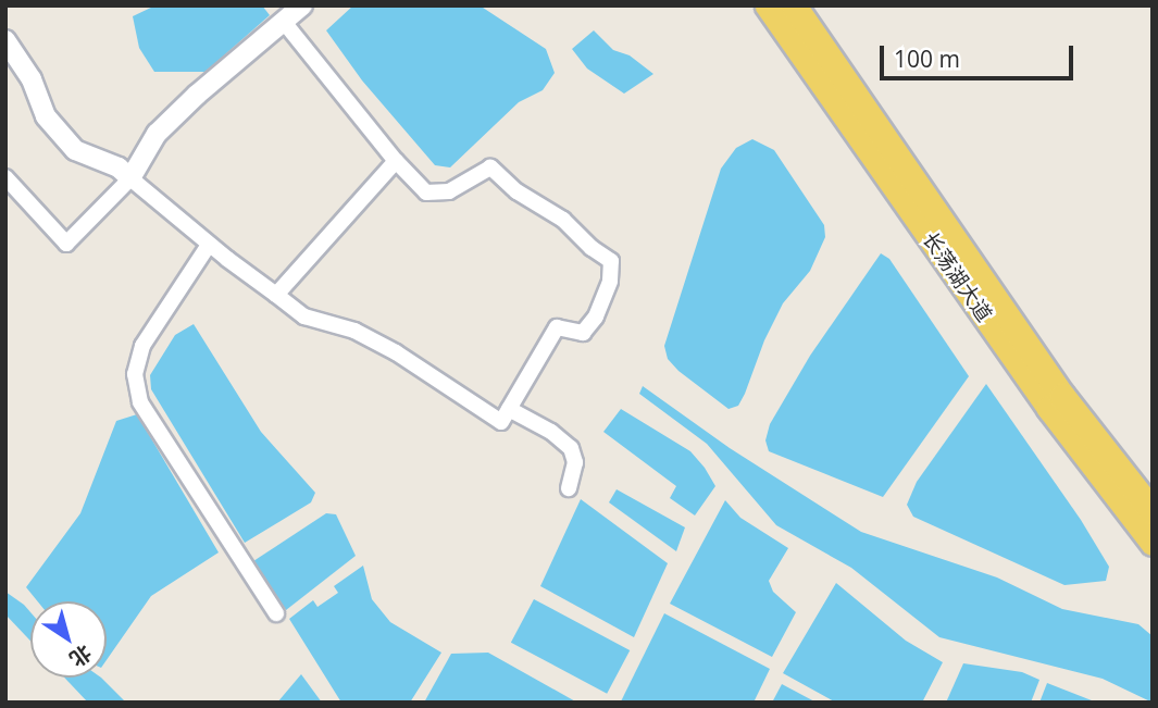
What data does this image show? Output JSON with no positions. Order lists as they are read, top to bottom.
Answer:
{
  "streets": {
    "main road": ["长荡湖大道"]
  },
  "scale_bar": "100 m",
  "north": "bottom right"
}
